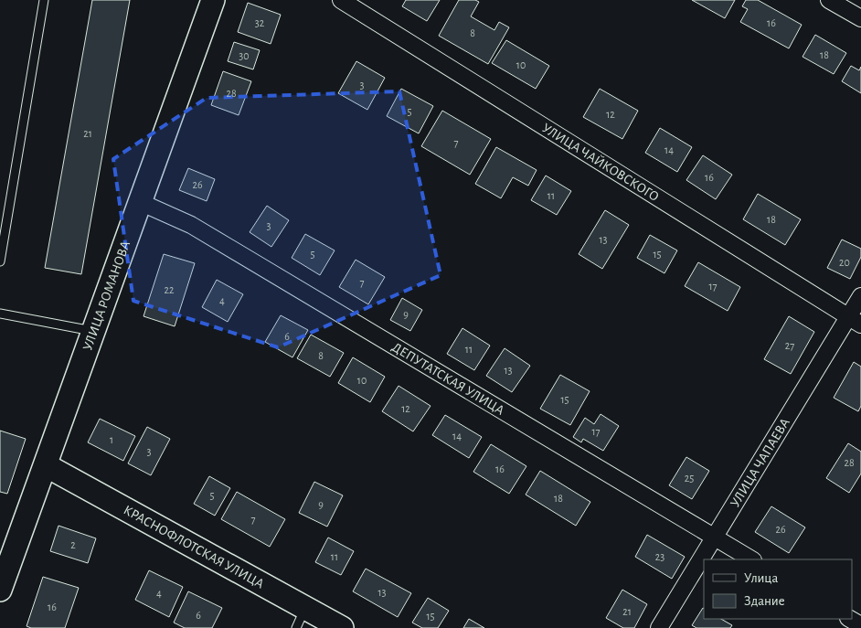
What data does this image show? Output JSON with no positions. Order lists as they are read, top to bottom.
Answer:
{
  "streets": {
    "street": [
      "УЛИЦА ЧАЙКОВСКОГО",
      "УЛИЦА РОМАНОВА",
      "ДЕПУТАТСКАЯ УЛИЦА",
      "УЛИЦА ЧАПАЕВА",
      "КРАСНОФЛОТСКАЯ УЛИЦА"
    ]
  },
  "crossings": [
    ["УЛИЦА ЧАЙКОВСКОГО", "УЛИЦА ЧАПАЕВА"],
    ["УЛИЦА РОМАНОВА", "ДЕПУТАТСКАЯ УЛИЦА"],
    ["УЛИЦА РОМАНОВА", "КРАСНОФЛОТСКАЯ УЛИЦА"],
    ["ДЕПУТАТСКАЯ УЛИЦА", "УЛИЦА ЧАПАЕВА"]
  ],
  "house_numbers": [
    "32",
    "16",
    "8",
    "18",
    "30",
    "10",
    "3",
    "28",
    "5",
    "12",
    "21",
    "7",
    "14",
    "16",
    "26",
    "11",
    "18",
    "3",
    "13",
    "5",
    "15",
    "20",
    "7",
    "17",
    "22",
    "4",
    "9",
    "6",
    "27",
    "11",
    "8",
    "13",
    "10",
    "15",
    "12",
    "17",
    "14",
    "1",
    "3",
    "28",
    "16",
    "25",
    "5",
    "18",
    "9",
    "7",
    "26",
    "2",
    "11",
    "23",
    "13",
    "4",
    "16",
    "21",
    "6",
    "15"
  ],
  "legend": ["Улица", "Здание"]
}
